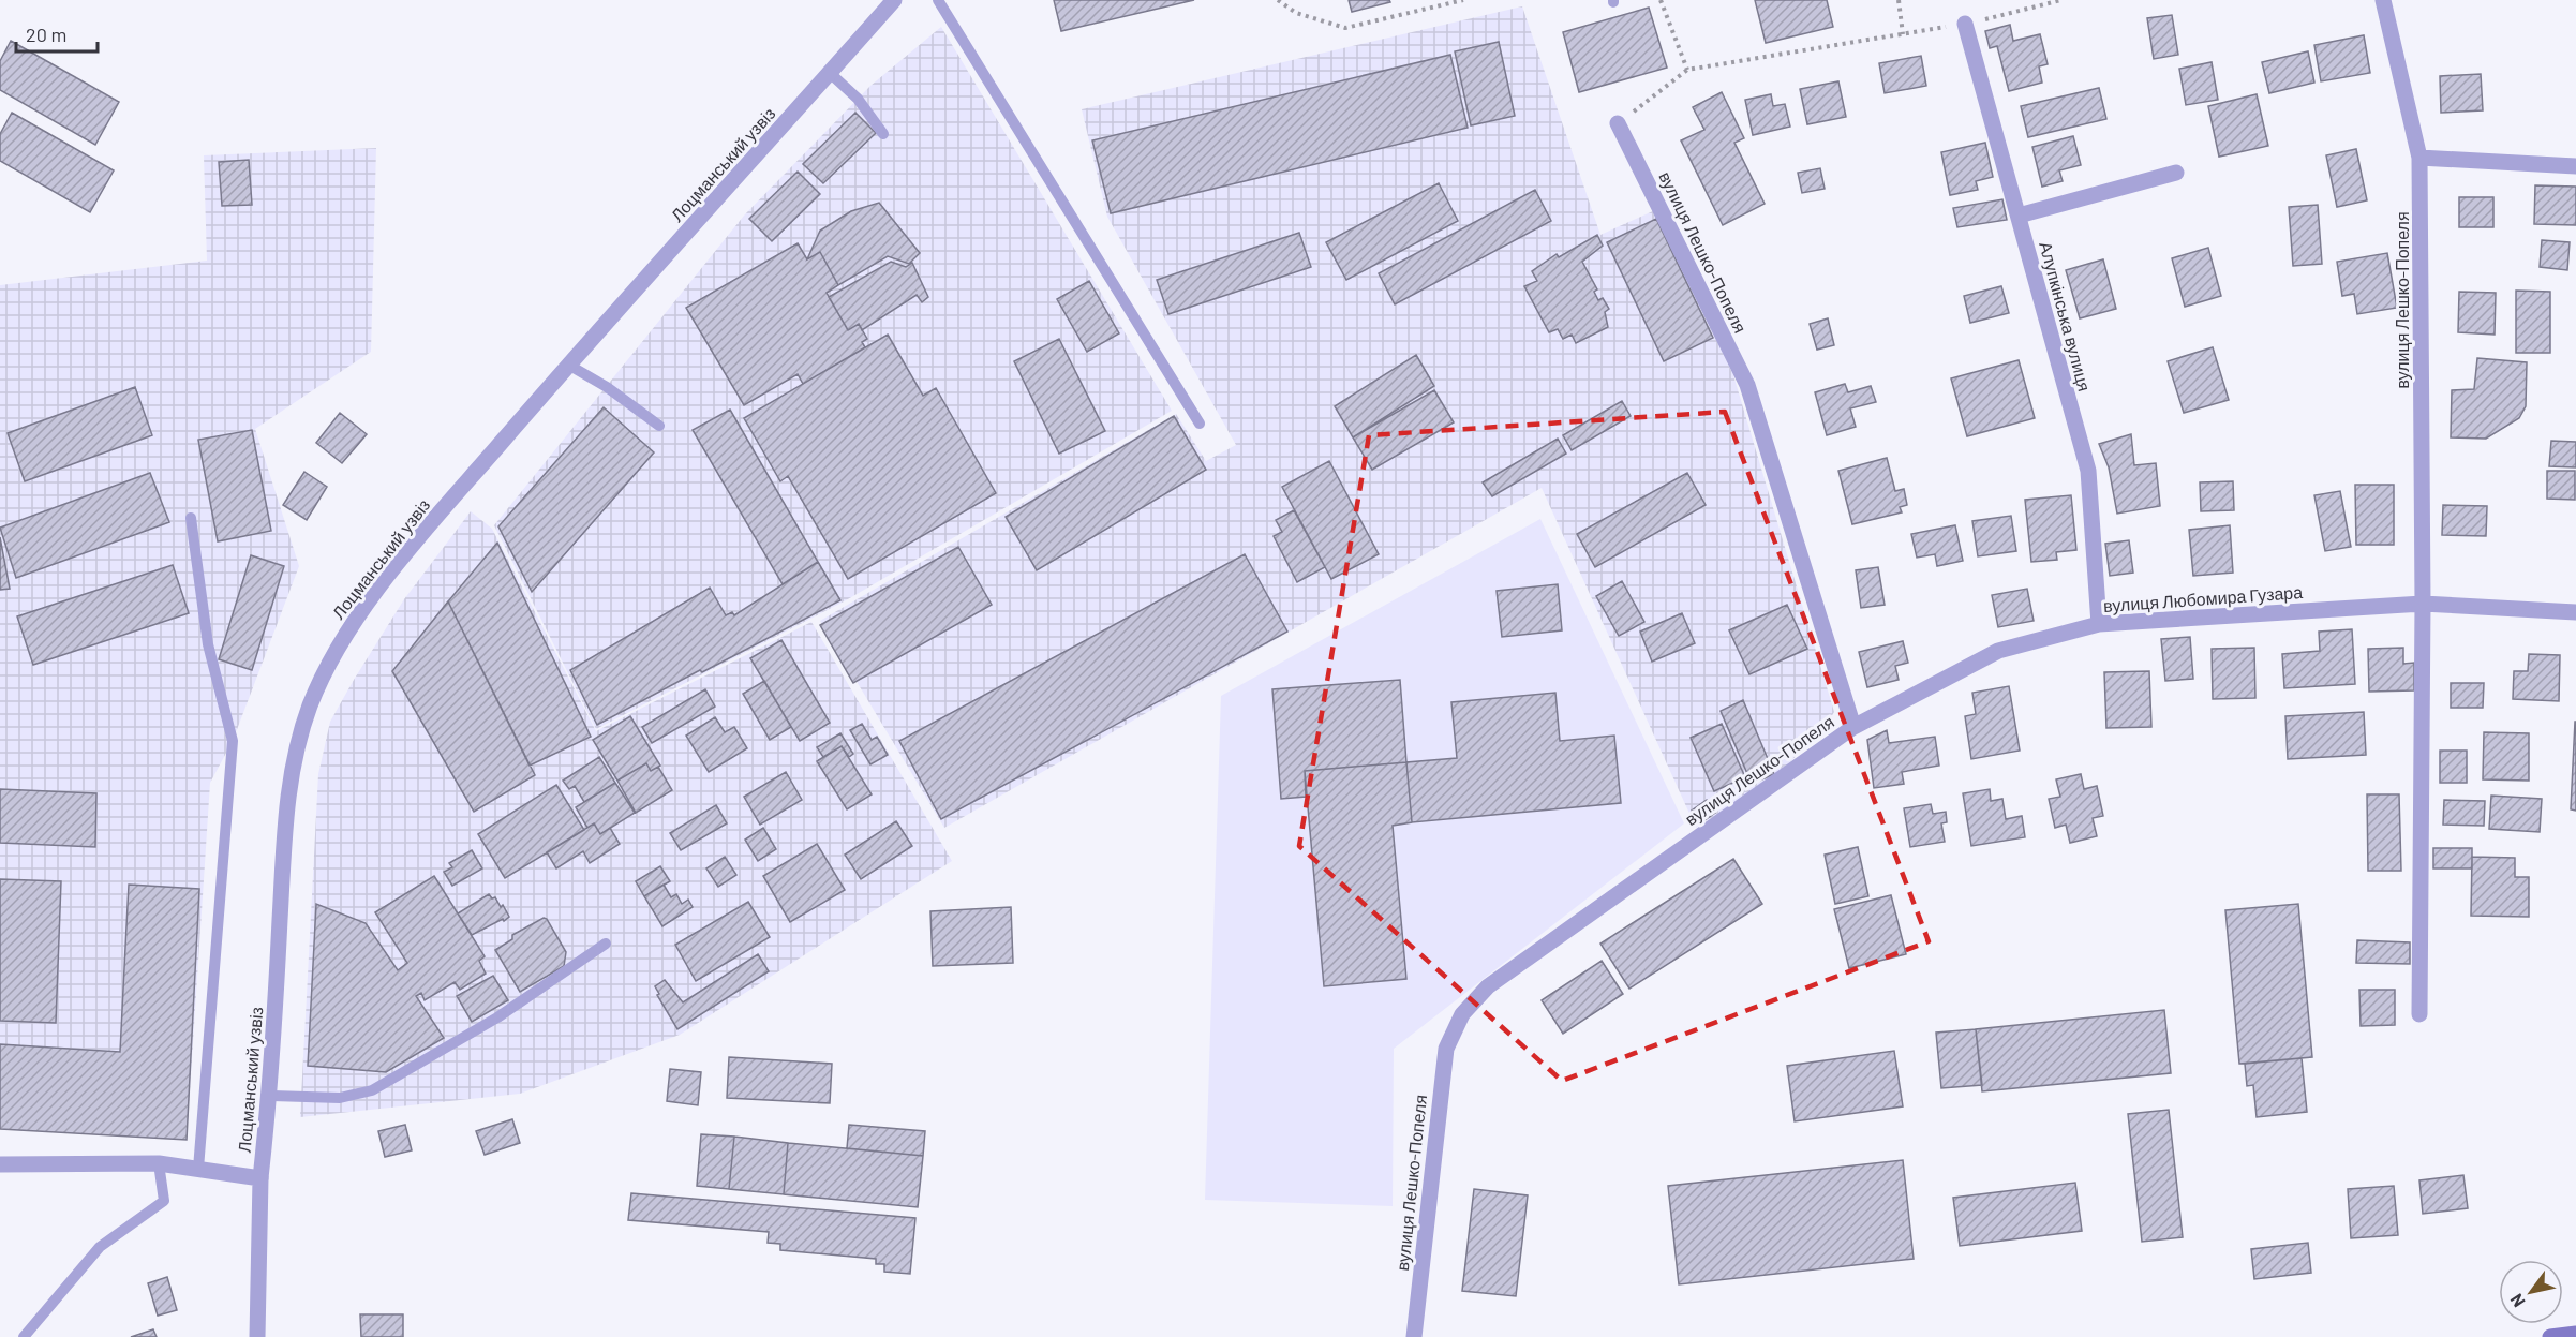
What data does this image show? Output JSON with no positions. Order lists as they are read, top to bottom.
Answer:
{
  "streets": {
    "street": [
      "Лоцманський узвіз",
      "вулиця Лешко-Попеля",
      "Алупкінська вулиця",
      "вулиця Любомира Гузара"
    ]
  },
  "crossings": [
    ["вулиця Лешко-Попеля", "вулиця Любомира Гузара"],
    ["Алупкінська вулиця", "вулиця Любомира Гузара"]
  ],
  "scale_bar": "20 m",
  "north": "bottom left"
}
